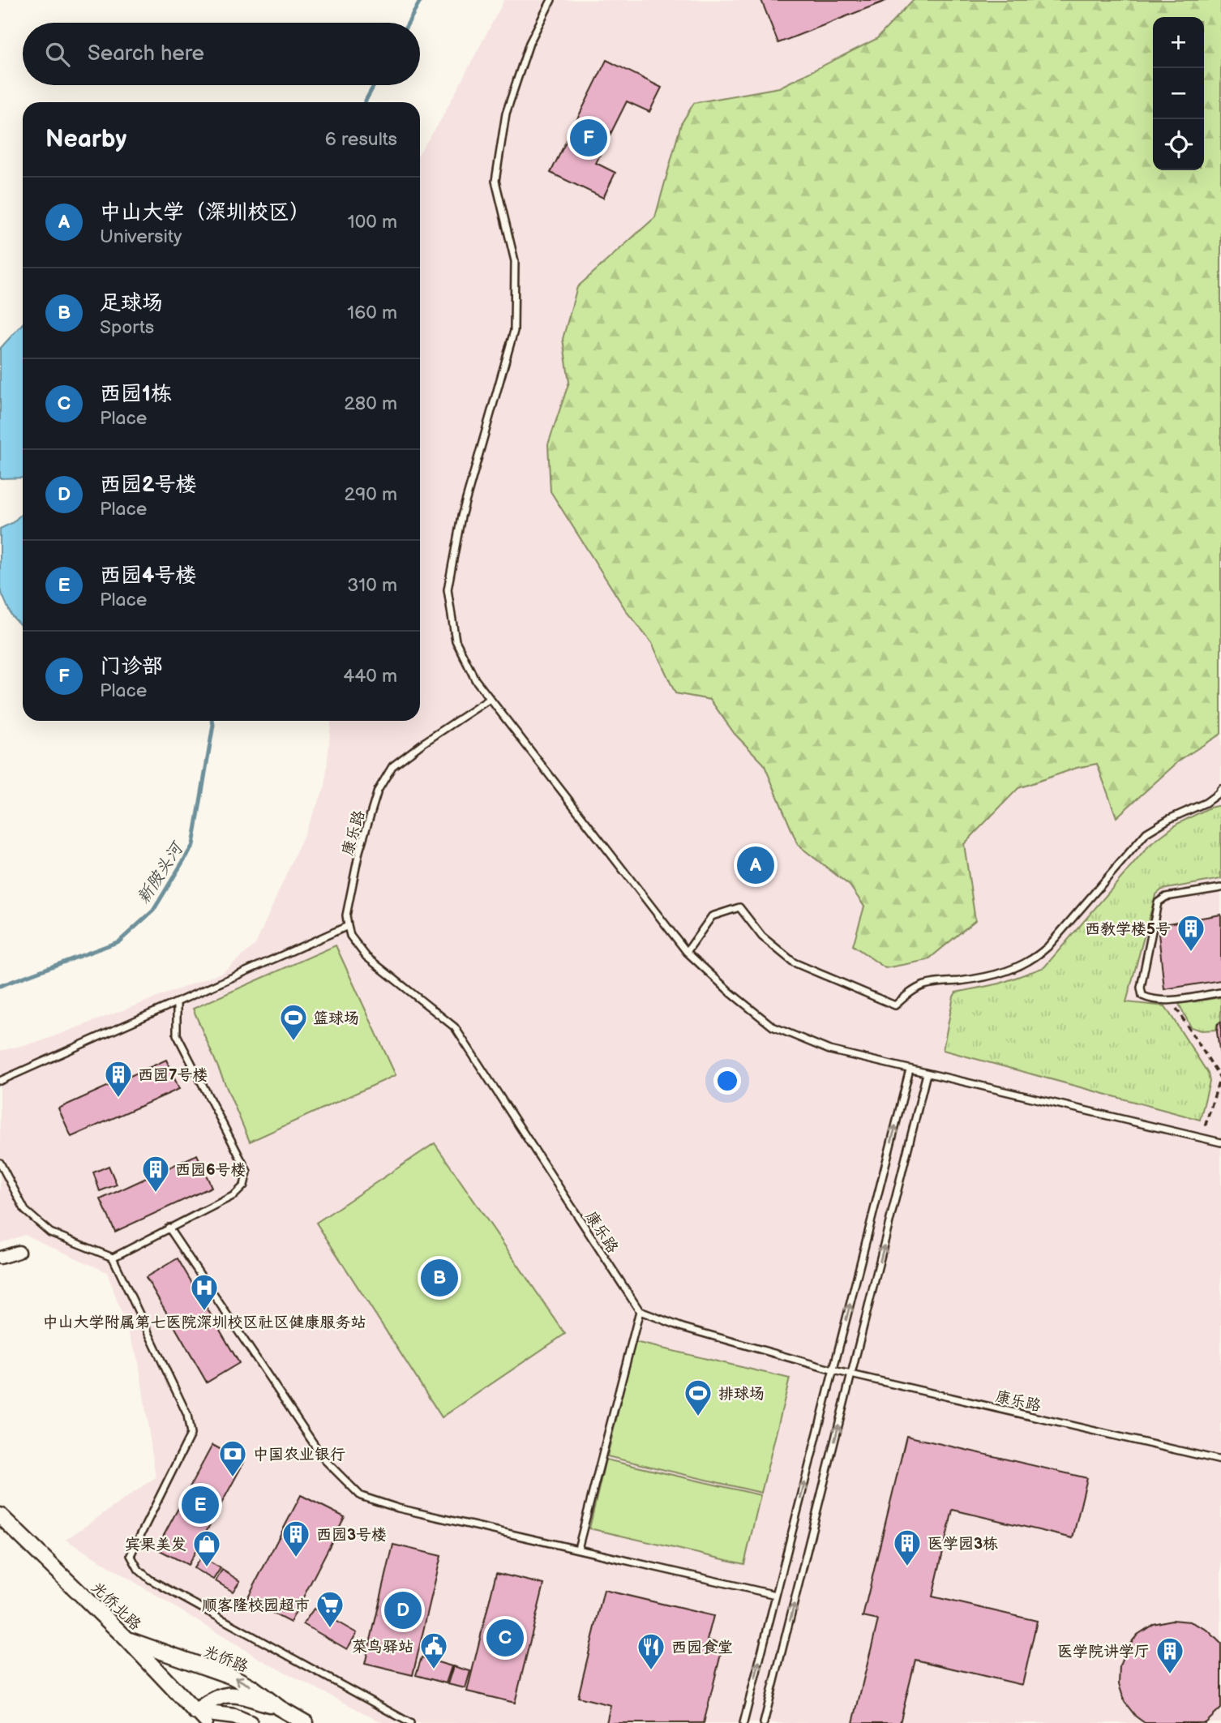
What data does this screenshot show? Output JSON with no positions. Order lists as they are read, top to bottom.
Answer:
{
  "streets": {
    "street": ["光侨北路", "光侨路"],
    "lane": ["康乐路"]
  },
  "crossings": [
    ["光侨北路", "光侨路"]
  ],
  "water": ["新陂头河"],
  "places": {
    "building": [
      "西教学楼5号",
      "西园7号楼",
      "西园6号楼",
      "西园3号楼",
      "医学园3栋",
      "医学院讲学厅"
    ],
    "sports": ["篮球场", "排球场"],
    "hospital": ["中山大学附属第七医院深圳校区社区健康服务站"],
    "bank": ["中国农业银行"],
    "shop": ["宾果美发"],
    "supermarket": ["顺客隆校园超市"],
    "public building": ["菜鸟驿站"],
    "restaurant": ["西园食堂"]
  },
  "page": {
    "map_buttons": ["+", "−"],
    "search": "Search here",
    "heading": ["Nearby", "6 results"],
    "pins": [
      "F",
      "A",
      "B",
      "E",
      "D",
      "C"
    ],
    "list": [
      {
        "mark": "A",
        "name": "中山大学（深圳校区）",
        "note": "University",
        "value": "100 m"
      },
      {
        "mark": "B",
        "name": "足球场",
        "note": "Sports",
        "value": "160 m"
      },
      {
        "mark": "C",
        "name": "西园1栋",
        "note": "Place",
        "value": "280 m"
      },
      {
        "mark": "D",
        "name": "西园2号楼",
        "note": "Place",
        "value": "290 m"
      },
      {
        "mark": "E",
        "name": "西园4号楼",
        "note": "Place",
        "value": "310 m"
      },
      {
        "mark": "F",
        "name": "门诊部",
        "note": "Place",
        "value": "440 m"
      }
    ]
  }
}
